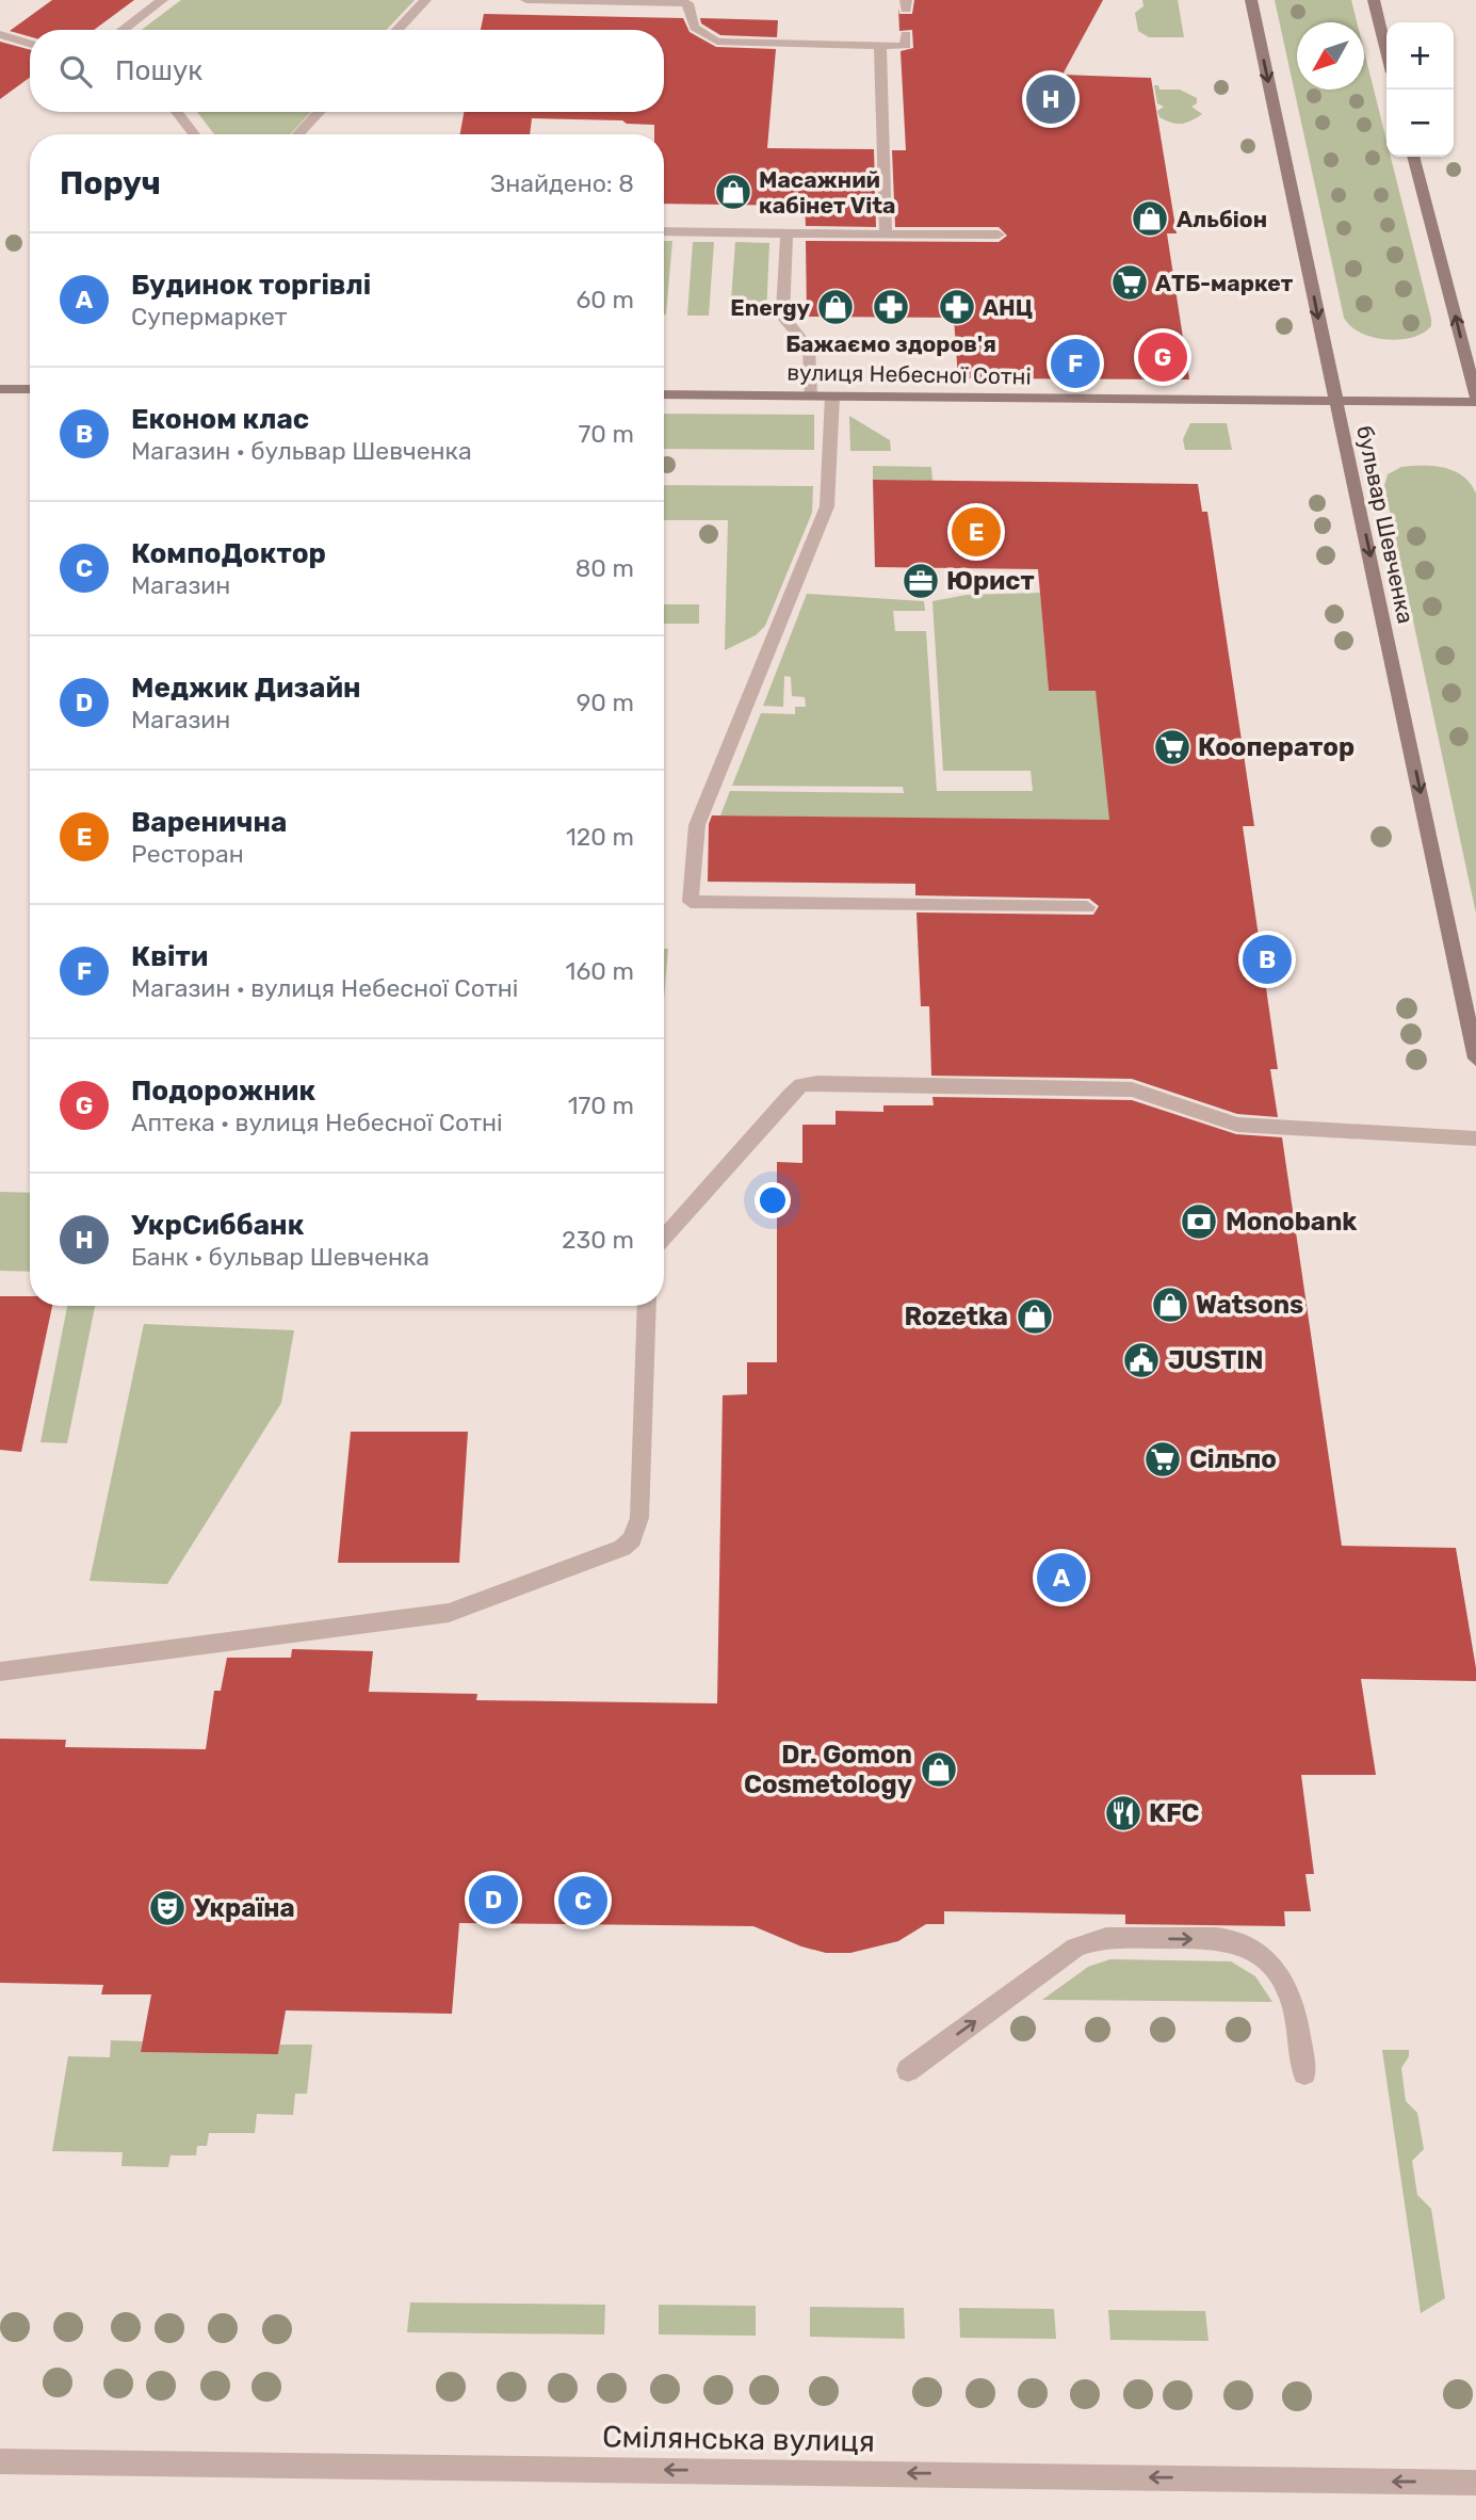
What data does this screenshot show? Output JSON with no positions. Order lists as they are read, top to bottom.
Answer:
{
  "streets": {
    "main road": ["вулиця Небесної Сотні", "бульвар Шевченка"],
    "street": ["Смілянська вулиця"]
  },
  "crossings": [
    ["вулиця Небесної Сотні", "бульвар Шевченка"]
  ],
  "one_way": ["бульвар Шевченка", "Смілянська вулиця"],
  "places": {
    "shop": [
      "Масажний кабінет Vita",
      "Альбіон",
      "Energy",
      "Watsons",
      "Rozetka",
      "Dr. Gomon Cosmetology"
    ],
    "supermarket": ["АТБ-маркет", "Кооператор", "Сільпо"],
    "pharmacy": ["Бажаємо здоров'я", "АНЦ"],
    "office": ["Юрист"],
    "bank": ["Monobank"],
    "public building": ["JUSTIN"],
    "restaurant": ["KFC"],
    "theatre": ["Україна"]
  },
  "north": "bottom left",
  "page": {
    "map_buttons": ["+", "−"],
    "search": "Пошук",
    "pins": [
      "H",
      "G",
      "F",
      "E",
      "B",
      "A",
      "D",
      "C"
    ],
    "heading": ["Поруч", "Знайдено: 8"],
    "list": [
      {
        "mark": "A",
        "name": "Будинок торгівлі",
        "note": "Супермаркет",
        "value": "60 m"
      },
      {
        "mark": "B",
        "name": "Економ клас",
        "note": "Магазин · бульвар Шевченка",
        "value": "70 m"
      },
      {
        "mark": "C",
        "name": "КомпоДоктор",
        "note": "Магазин",
        "value": "80 m"
      },
      {
        "mark": "D",
        "name": "Меджик Дизайн",
        "note": "Магазин",
        "value": "90 m"
      },
      {
        "mark": "E",
        "name": "Варенична",
        "note": "Ресторан",
        "value": "120 m"
      },
      {
        "mark": "F",
        "name": "Квіти",
        "note": "Магазин · вулиця Небесної Сотні",
        "value": "160 m"
      },
      {
        "mark": "G",
        "name": "Подорожник",
        "note": "Аптека · вулиця Небесної Сотні",
        "value": "170 m"
      },
      {
        "mark": "H",
        "name": "УкрСиббанк",
        "note": "Банк · бульвар Шевченка",
        "value": "230 m"
      }
    ]
  }
}
